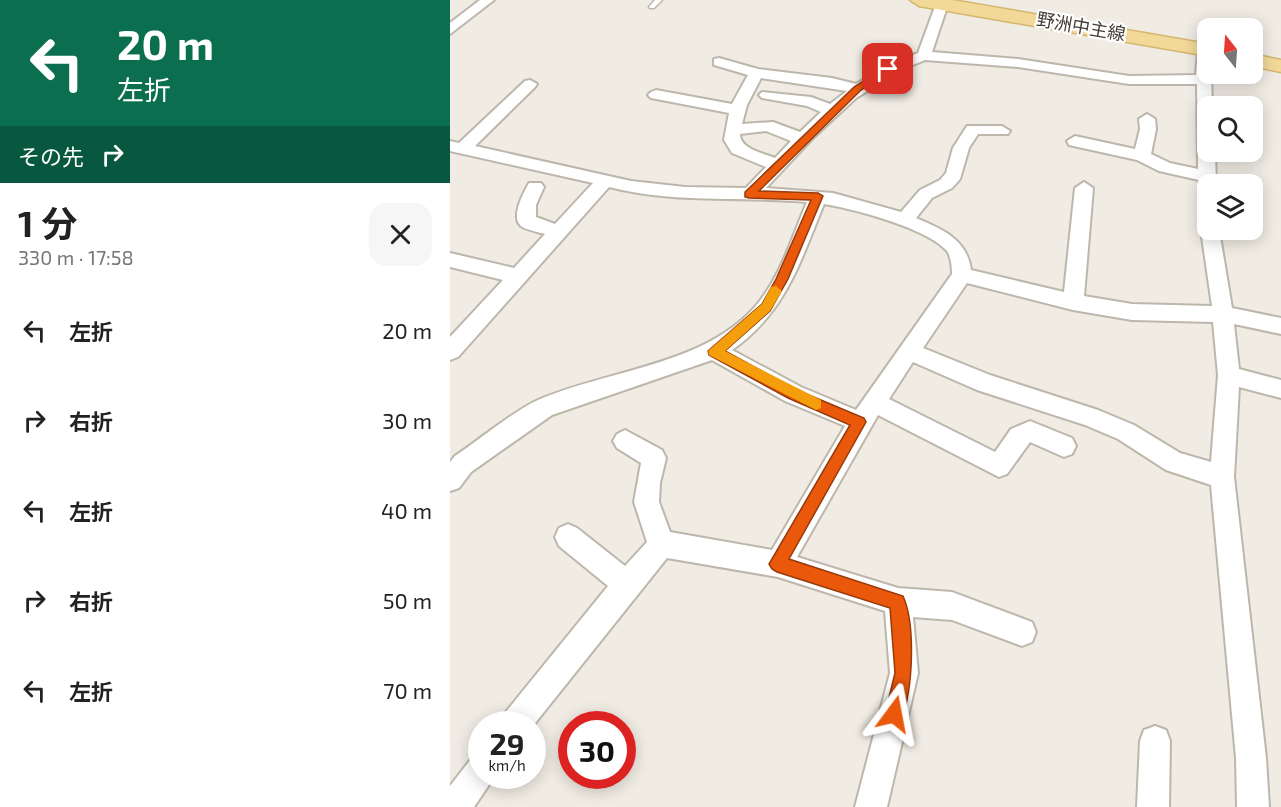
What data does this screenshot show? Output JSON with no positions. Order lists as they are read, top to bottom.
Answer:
{
  "streets": {
    "main road": ["野洲中主線"]
  },
  "north": "top",
  "page": {
    "turn": ["20 m", "左折"],
    "then": "その先",
    "heading": ["1 分", "330 m · 17:58"],
    "list": [
      {
        "name": "左折",
        "value": "20 m"
      },
      {
        "name": "右折",
        "value": "30 m"
      },
      {
        "name": "左折",
        "value": "40 m"
      },
      {
        "name": "右折",
        "value": "50 m"
      },
      {
        "name": "左折",
        "value": "70 m"
      }
    ],
    "speed": "29 km/h",
    "limit": "30"
  }
}
